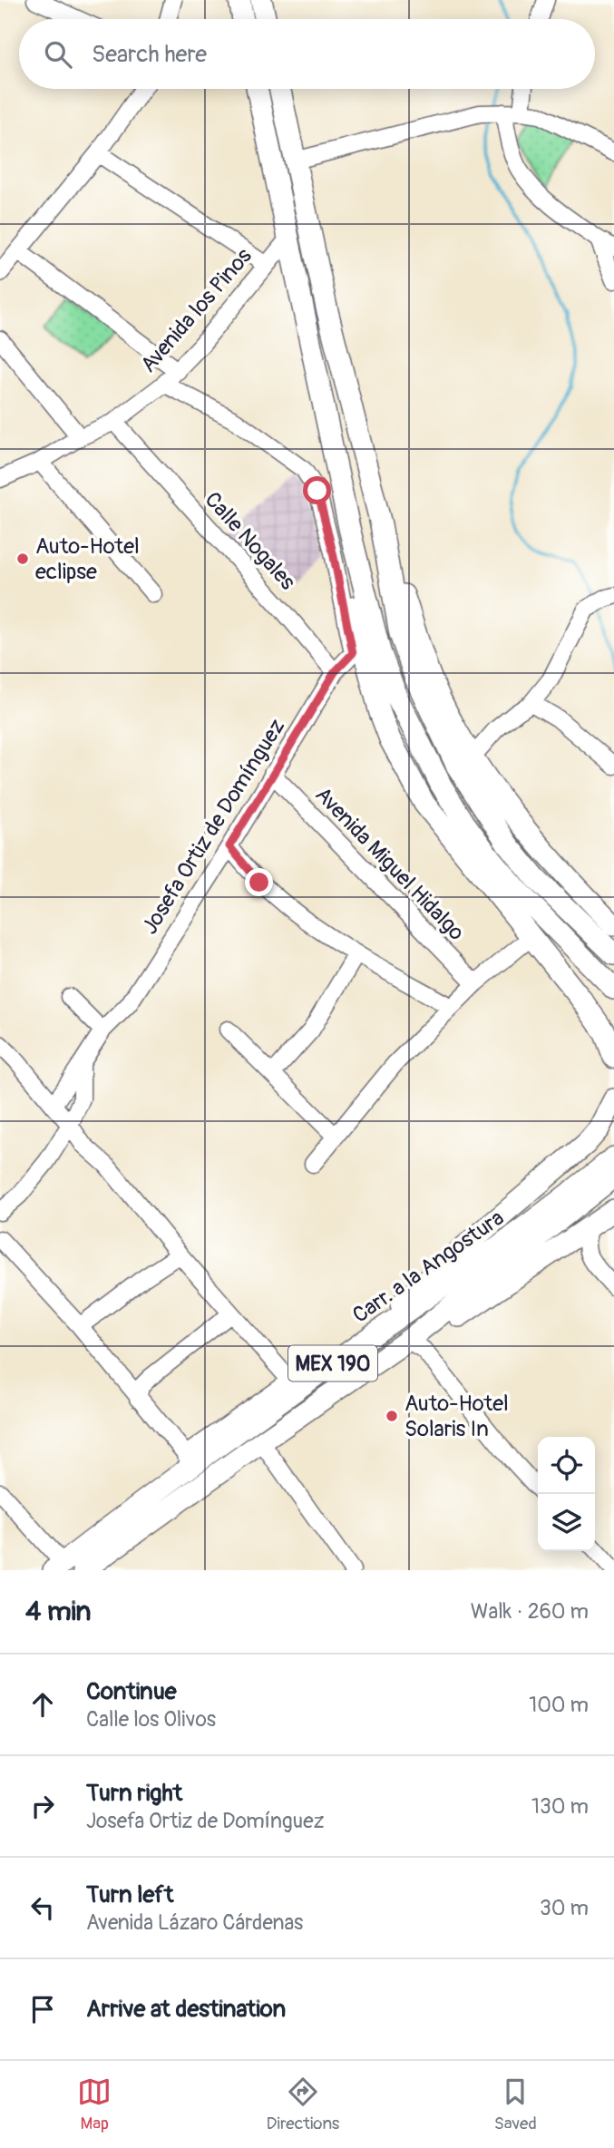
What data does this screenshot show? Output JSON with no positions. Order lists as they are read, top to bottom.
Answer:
{
  "streets": {
    "main road": ["Carr. a la Angostura", "MEX 190"],
    "street": [
      "Avenida los Pinos",
      "Calle Nogales",
      "Josefa Ortiz de Domínguez",
      "Avenida Miguel Hidalgo"
    ]
  },
  "crossings": [
    ["Avenida los Pinos", "Calle Nogales"],
    ["Calle Nogales", "Josefa Ortiz de Domínguez"],
    ["Josefa Ortiz de Domínguez", "Avenida Miguel Hidalgo"]
  ],
  "places": ["Auto-Hotel eclipse", "Auto-Hotel Solaris In"],
  "page": {
    "search": "Search here",
    "heading": ["4 min", "Walk · 260 m"],
    "list": [
      ["Continue", "Calle los Olivos", "100 m"],
      ["Turn right", "Josefa Ortiz de Domínguez", "130 m"],
      ["Turn left", "Avenida Lázaro Cárdenas", "30 m"],
      "Arrive at destination"
    ],
    "nav": ["Map", "Directions", "Saved"]
  }
}
